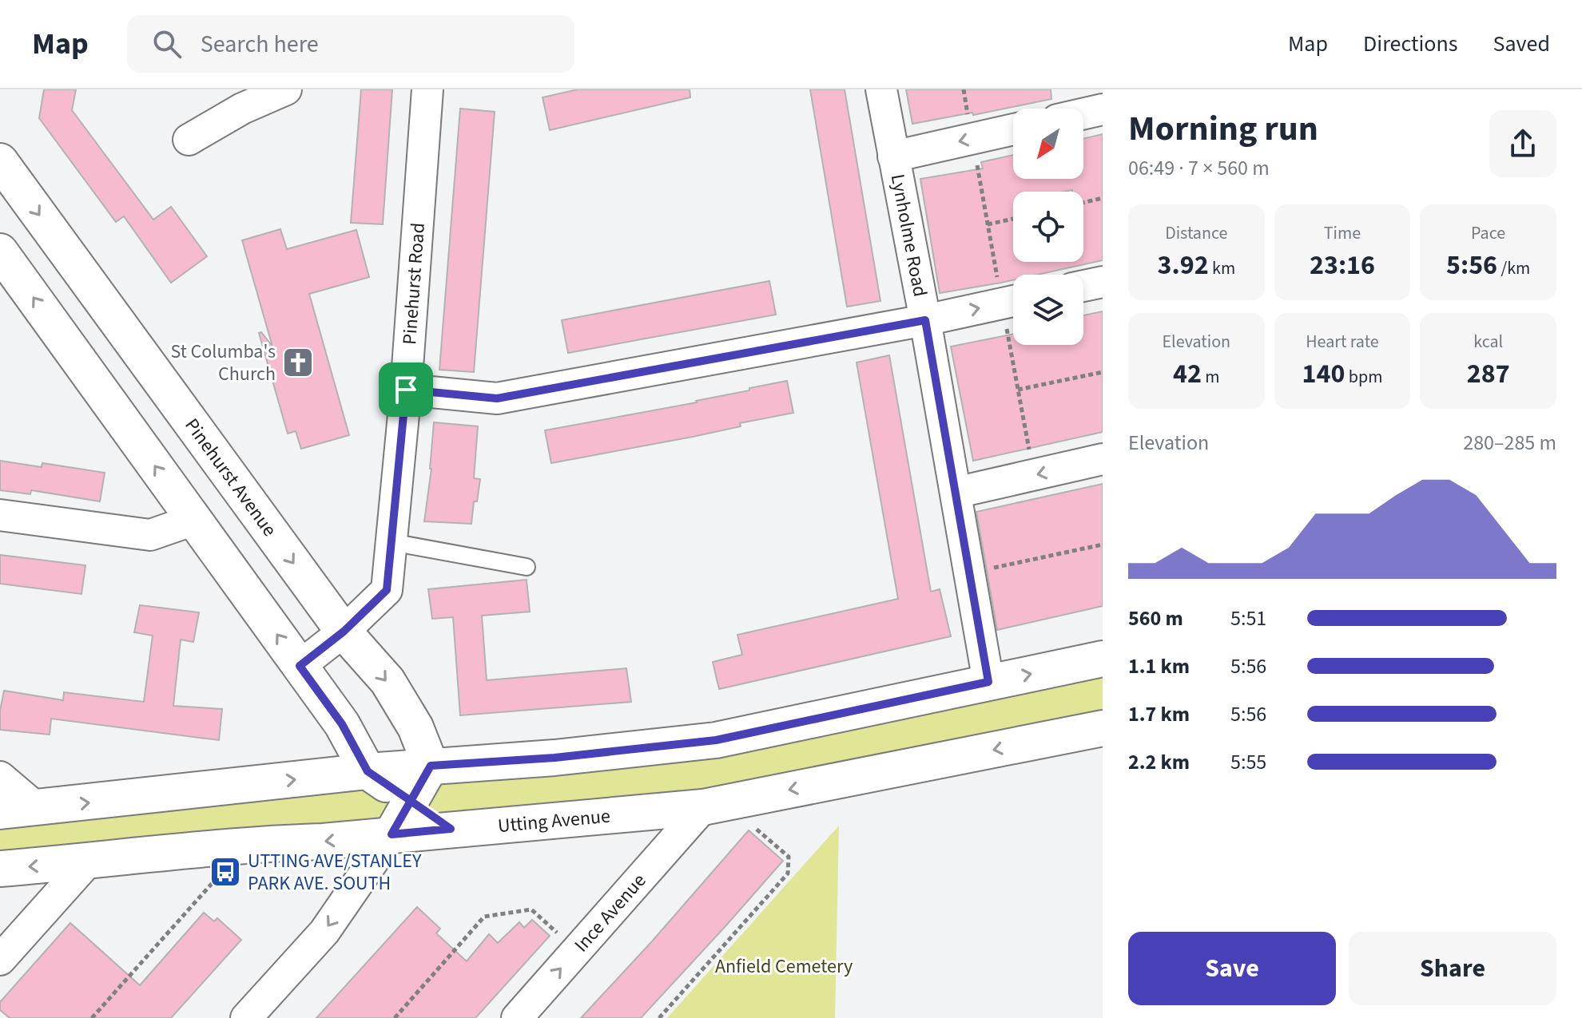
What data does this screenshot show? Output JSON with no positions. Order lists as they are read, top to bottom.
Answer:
{
  "streets": {
    "street": [
      "Lynholme Road",
      "Pinehurst Road",
      "Pinehurst Avenue",
      "Utting Avenue",
      "Ince Avenue"
    ]
  },
  "crossings": [
    ["Pinehurst Road", "Pinehurst Avenue"],
    ["Utting Avenue", "Ince Avenue"]
  ],
  "parks": ["Anfield Cemetery"],
  "places": {
    "church": ["St Columba's Church"],
    "bus stop": ["UTTING AVE/STANLEY PARK AVE. SOUTH"]
  },
  "north": "bottom left",
  "page": {
    "header": "Map",
    "search": "Search here",
    "nav": ["Map", "Directions", "Saved"],
    "heading": ["Morning run", "06:49 · 7 × 560 m"],
    "stats": [
      ["Distance", "3.92 km"],
      ["Time", "23:16"],
      ["Pace", "5:56 /km"],
      ["Elevation", "42 m"],
      ["Heart rate", "140 bpm"],
      ["kcal", "287"]
    ],
    "chart": ["Elevation", "280–285 m"],
    "list": [
      {
        "name": "560 m",
        "note": "5:51"
      },
      {
        "name": "1.1 km",
        "note": "5:56"
      },
      {
        "name": "1.7 km",
        "note": "5:56"
      },
      {
        "name": "2.2 km",
        "note": "5:55"
      }
    ],
    "buttons": ["Save", "Share"]
  }
}
